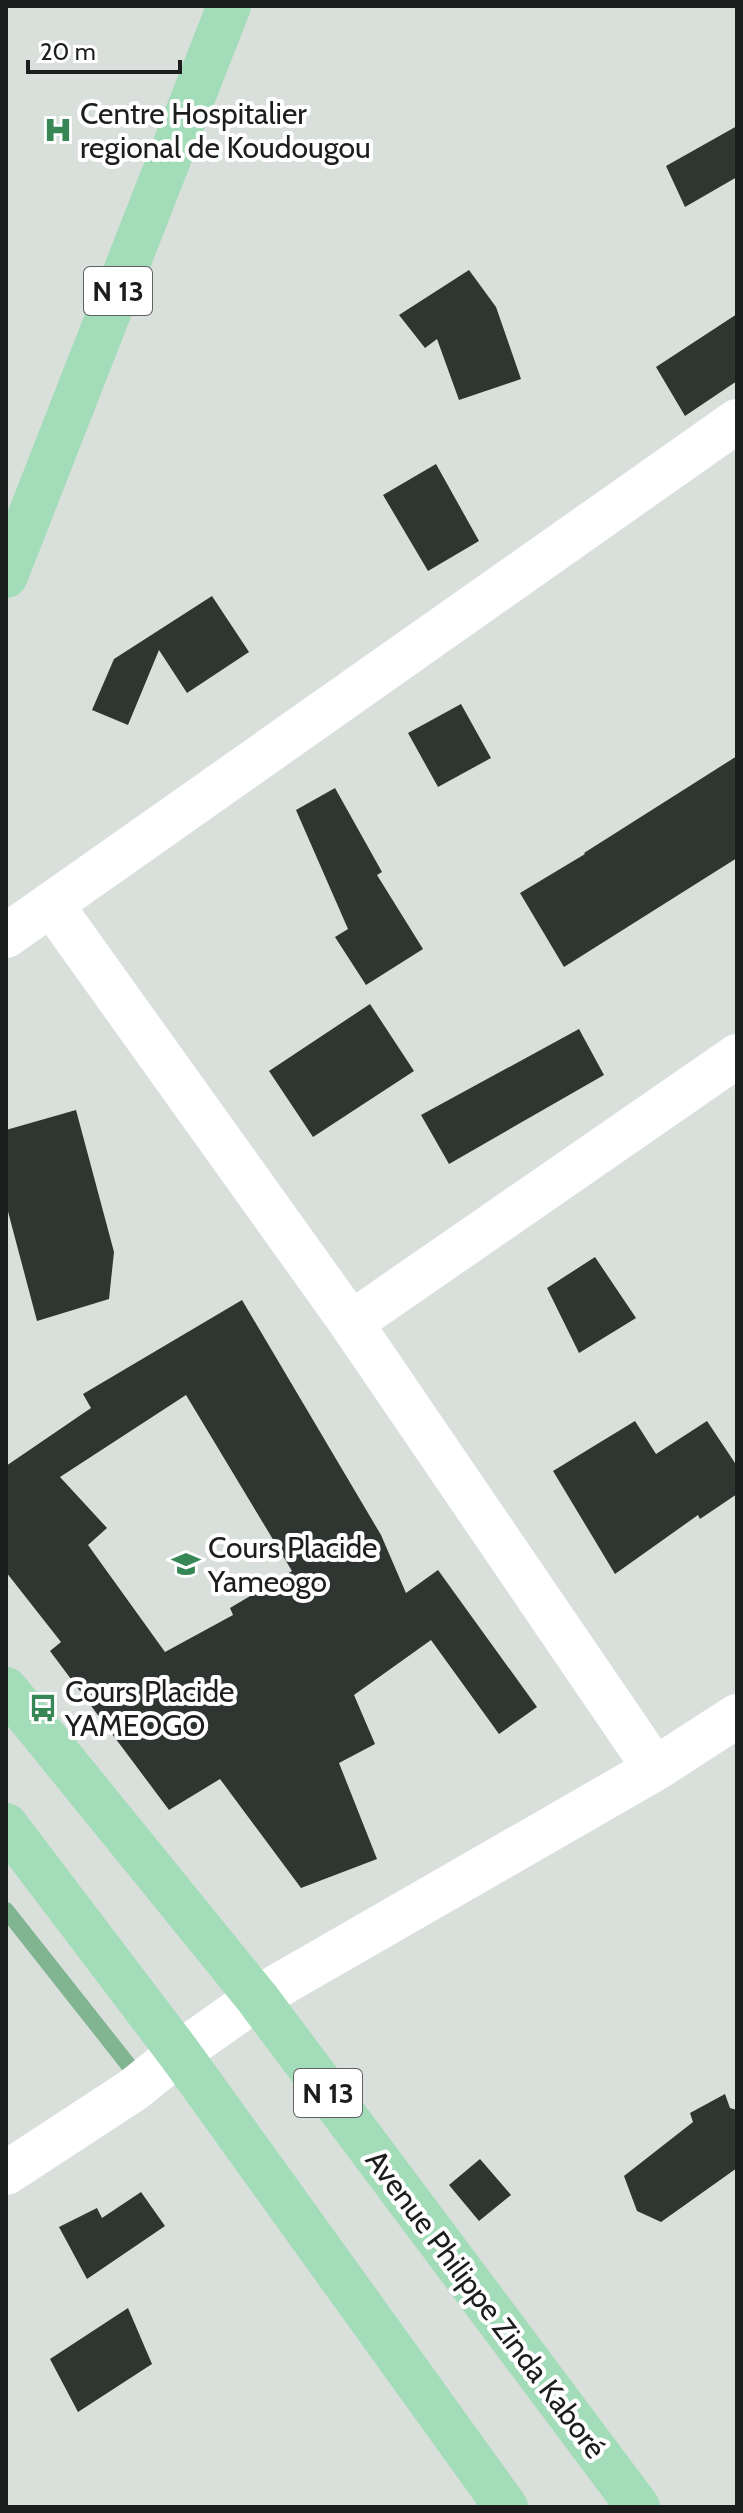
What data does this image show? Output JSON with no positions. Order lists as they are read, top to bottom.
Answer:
{
  "streets": {
    "main road": ["N 13", "Avenue Philippe Zinda Kaboré"]
  },
  "places": {
    "hospital": ["Centre Hospitalier regional de Koudougou"],
    "school or university": ["Cours Placide Yameogo"],
    "bus stop": ["Cours Placide YAMEOGO"]
  },
  "scale_bar": "20 m"
}
